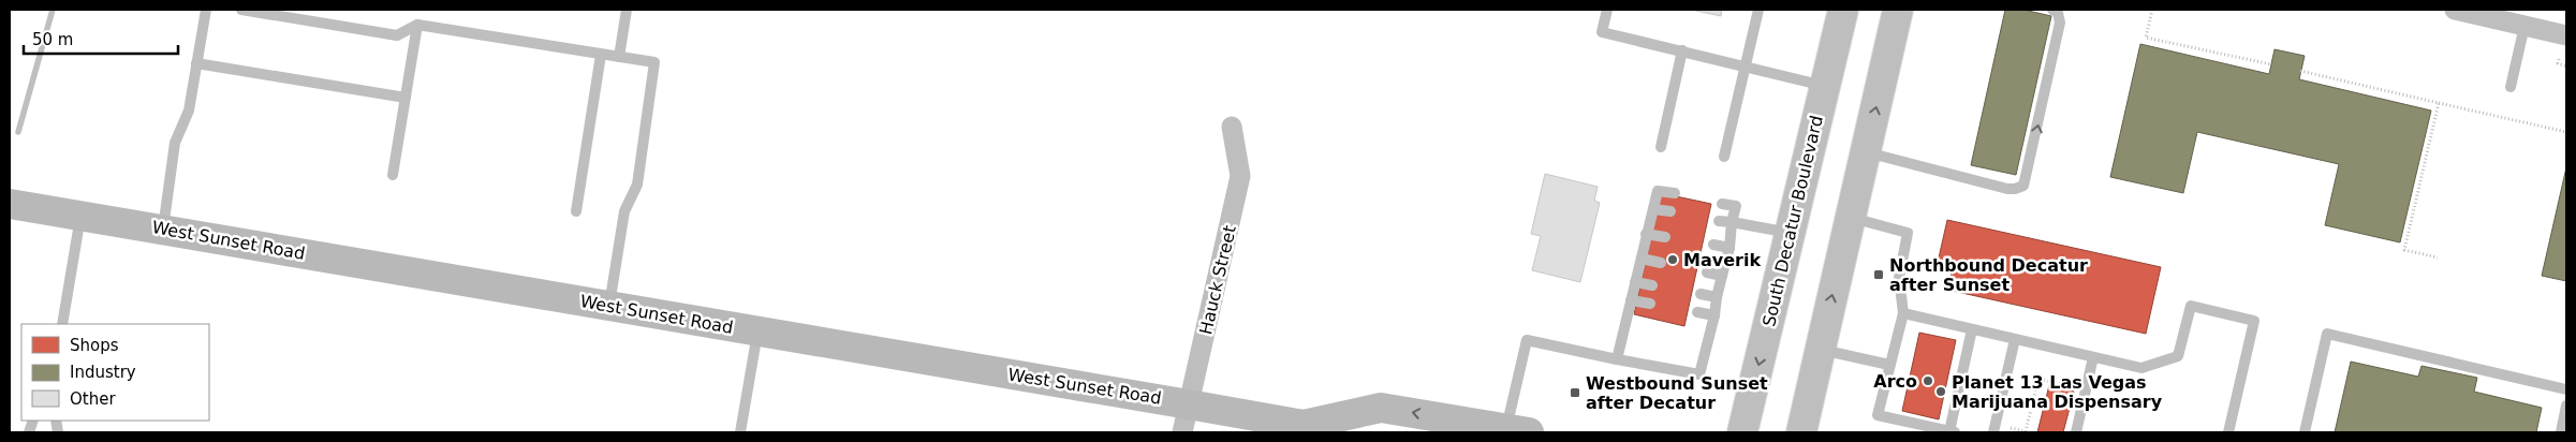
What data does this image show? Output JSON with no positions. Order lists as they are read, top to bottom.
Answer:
{
  "streets": {
    "main road": ["South Decatur Boulevard", "West Sunset Road"],
    "street": ["Hauck Street"]
  },
  "crossings": [
    ["West Sunset Road", "Hauck Street"]
  ],
  "places": {
    "other": ["Maverik", "Arco", "Planet 13 Las Vegas Marijuana Dispensary"],
    "transit": ["Northbound Decatur after Sunset", "Westbound Sunset after Decatur"]
  },
  "legend": ["Shops", "Industry", "Other"],
  "scale_bar": "50 m"
}
